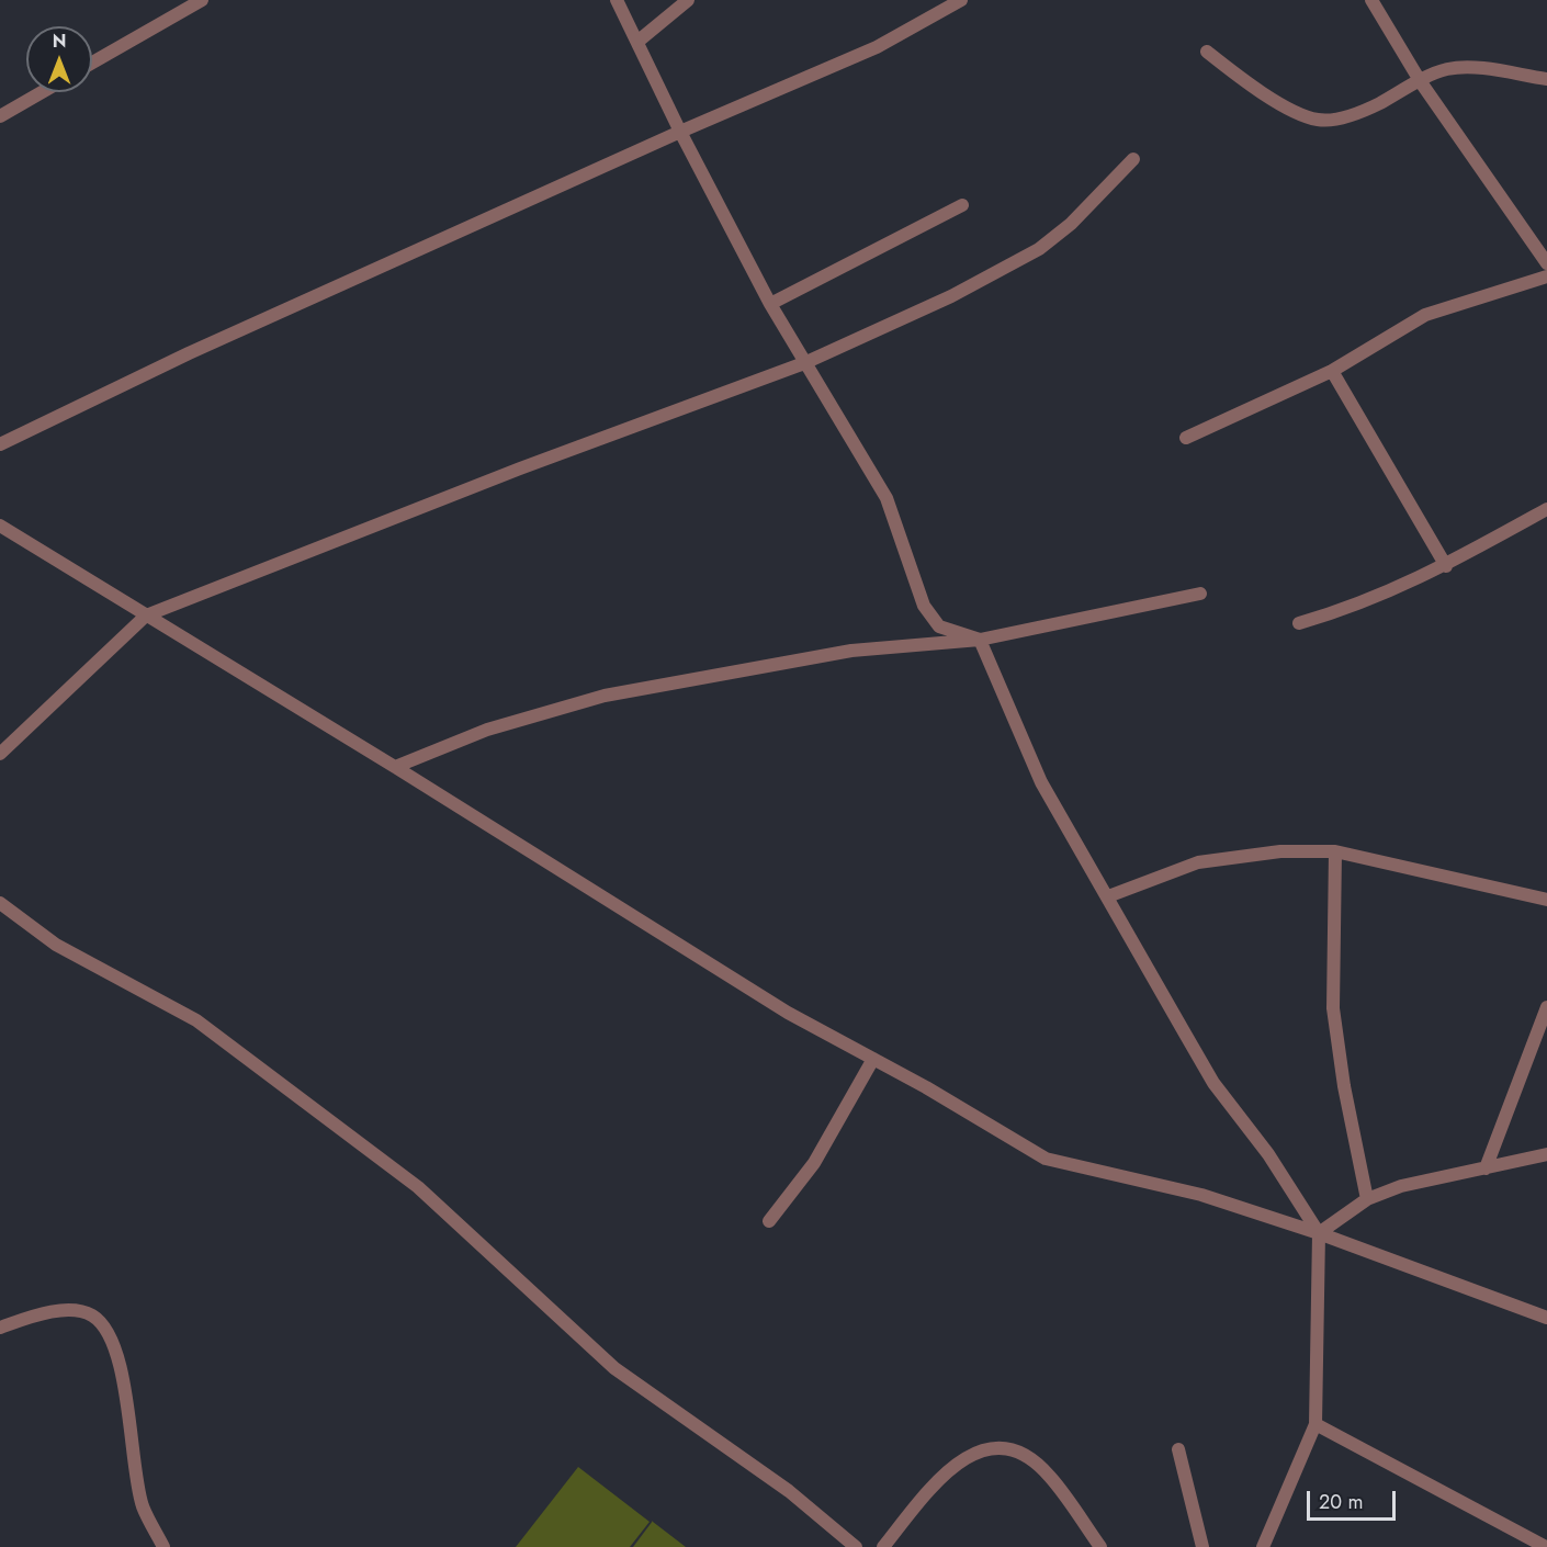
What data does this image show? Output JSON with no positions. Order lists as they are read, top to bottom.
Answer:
{
  "scale_bar": "20 m",
  "north": "top"
}
